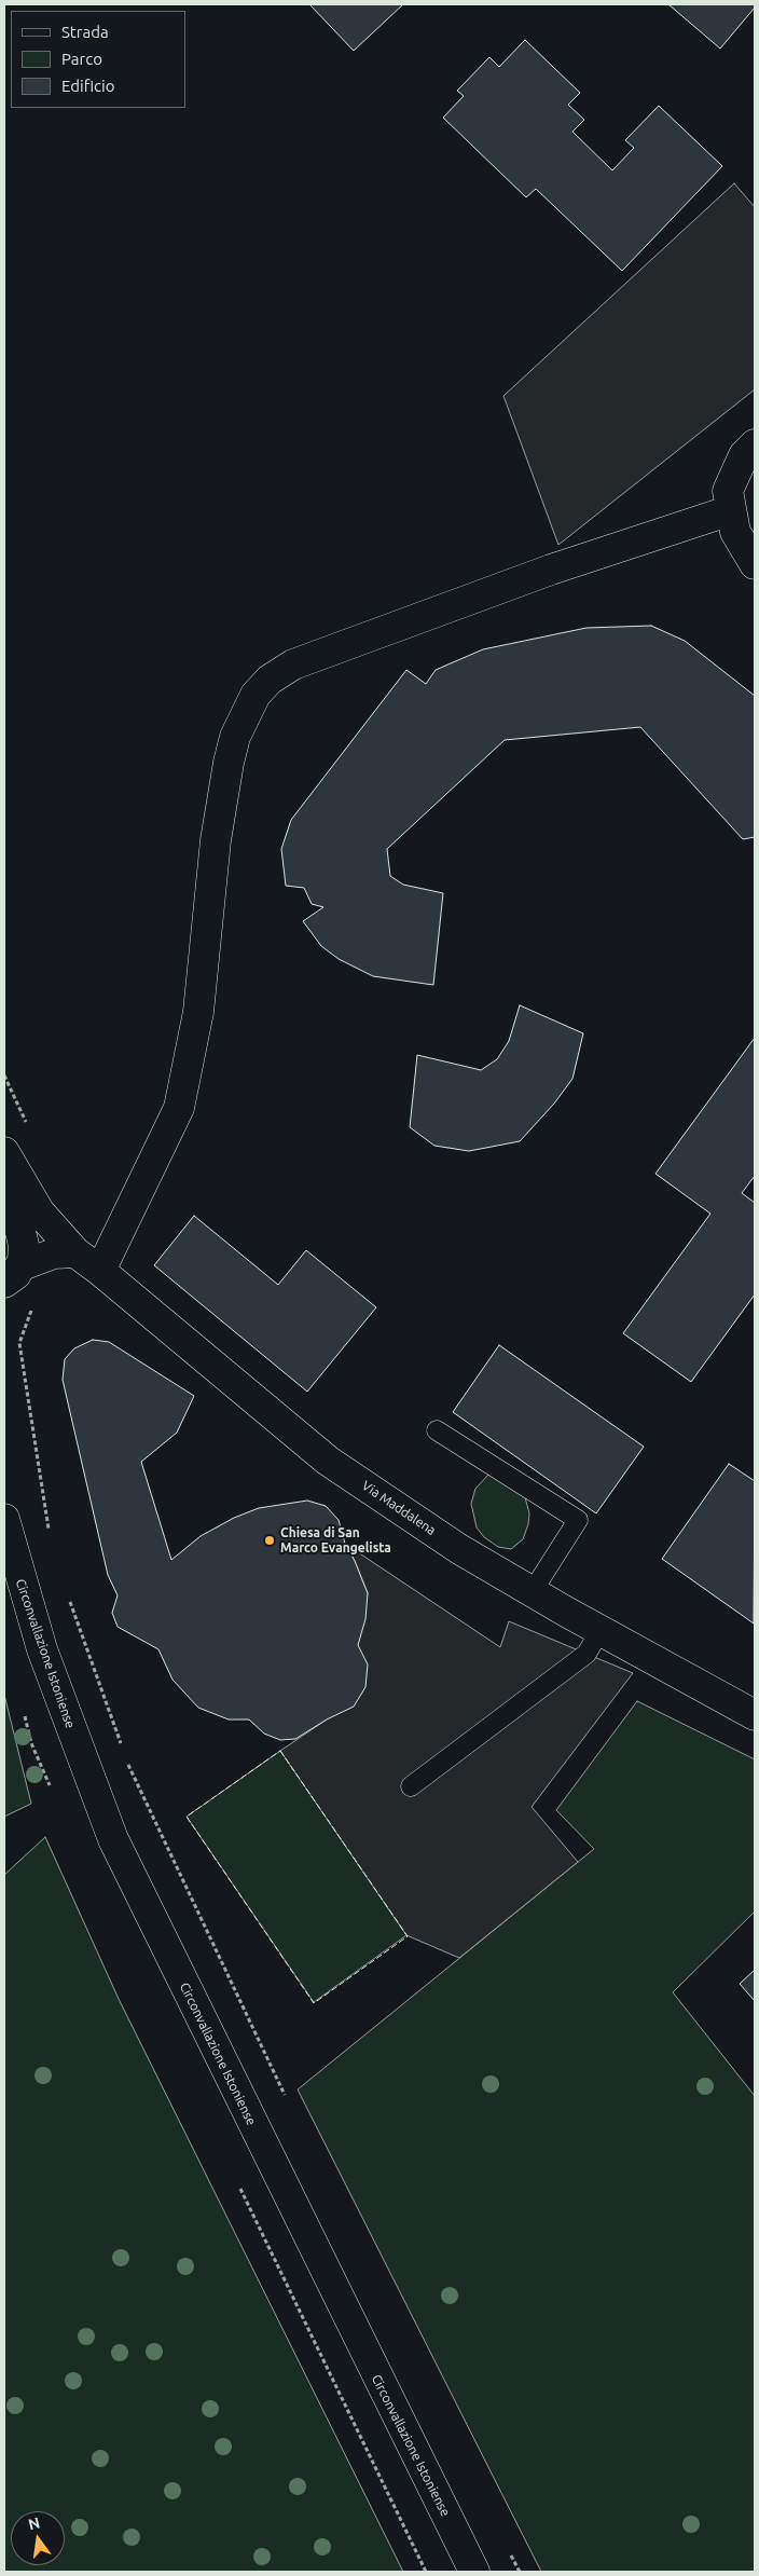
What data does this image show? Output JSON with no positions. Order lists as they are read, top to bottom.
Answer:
{
  "streets": {
    "street": ["Via Maddalena", "Circonvallazione Istoniense"]
  },
  "places": ["Chiesa di San Marco Evangelista"],
  "legend": ["Strada", "Parco", "Edificio"],
  "north": "top"
}
